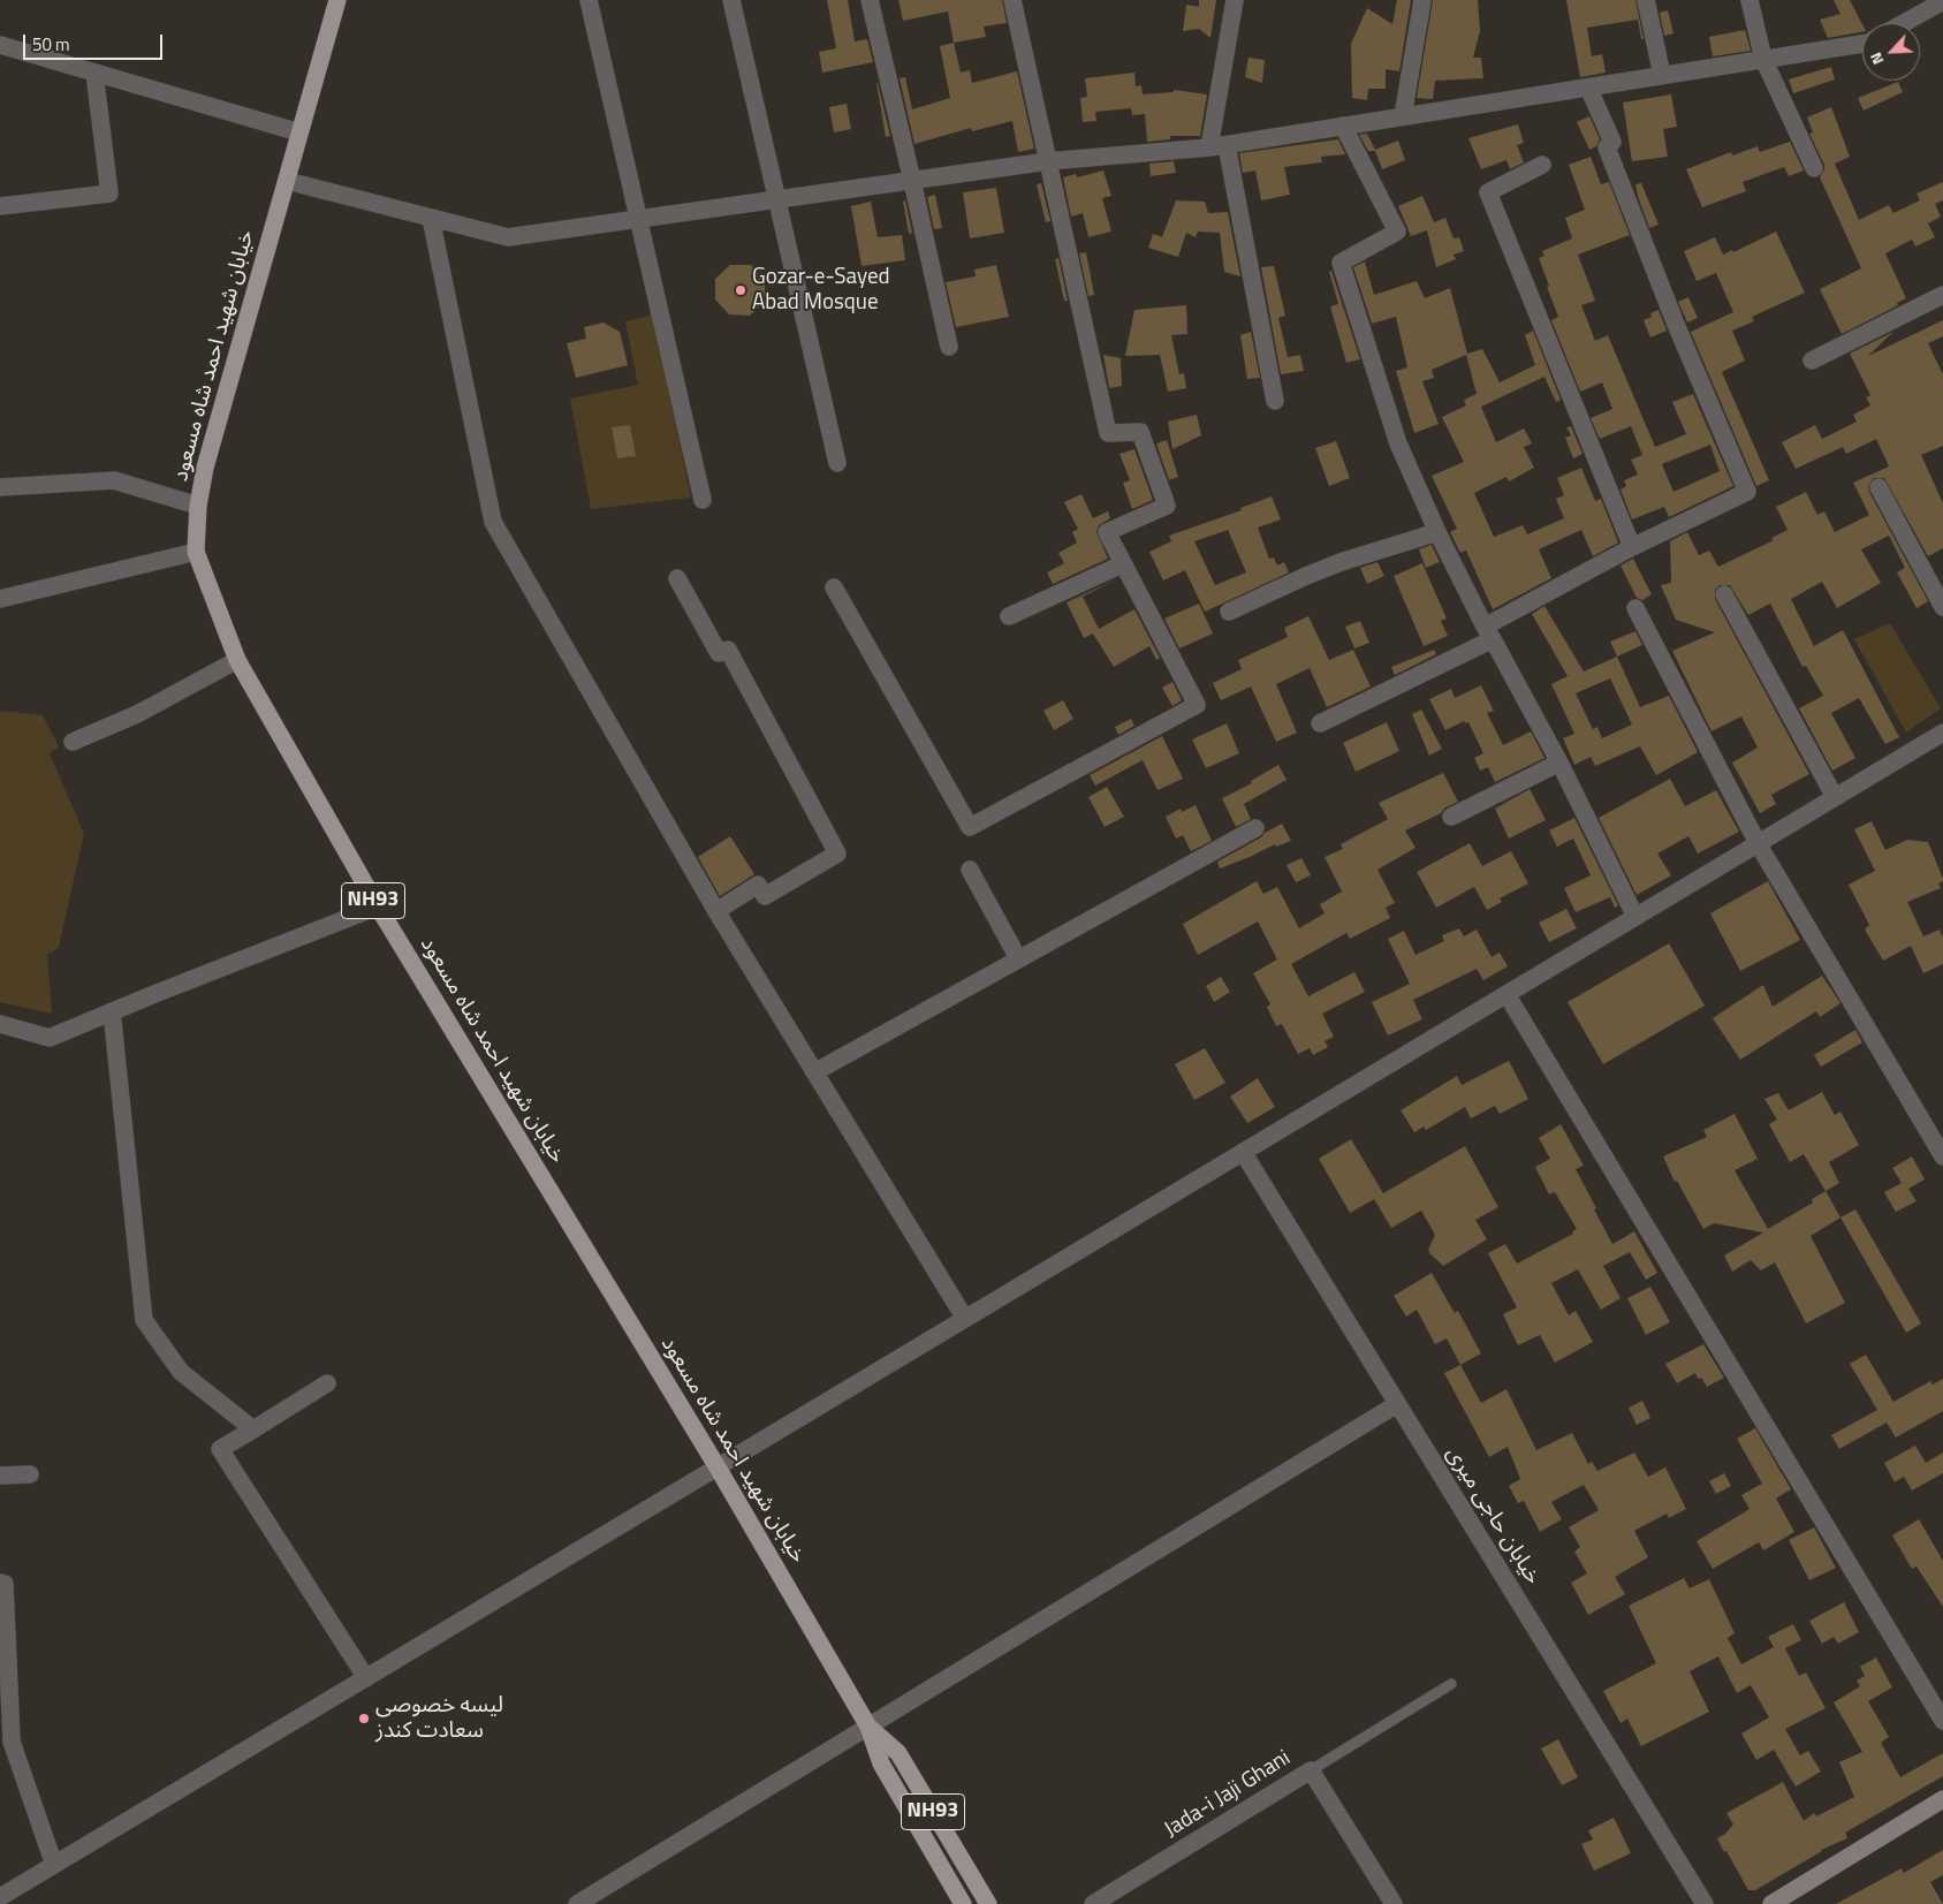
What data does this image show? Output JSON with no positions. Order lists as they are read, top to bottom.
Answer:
{
  "streets": {
    "main road": ["خیابان شهید احمد شاه مسعود", "NH93"],
    "street": ["خیابان حاجی میری", "Jada-i Jaji Ghani"]
  },
  "places": ["Gozar-e-Sayed Abad Mosque", "لیسه خصوصی سعادت کندز"],
  "scale_bar": "50 m",
  "north": "bottom left"
}
